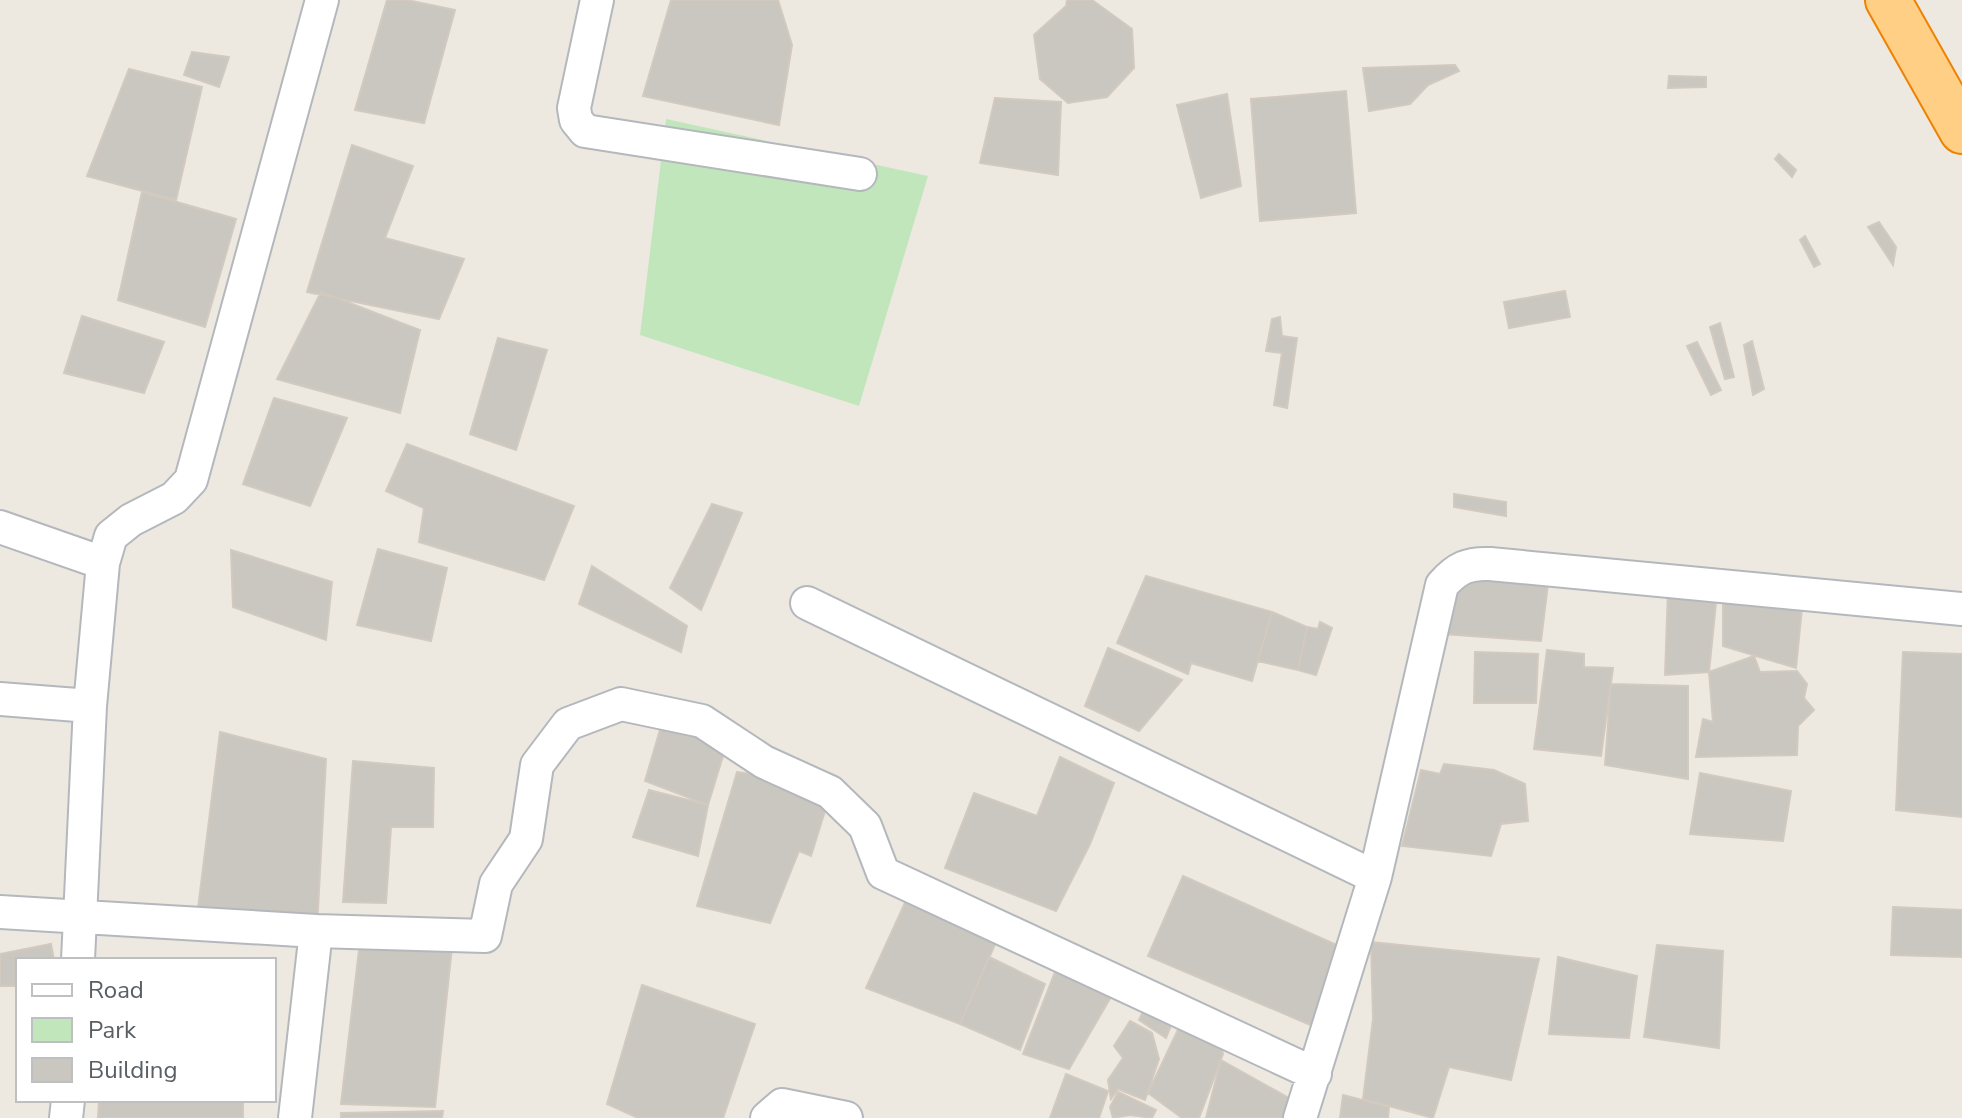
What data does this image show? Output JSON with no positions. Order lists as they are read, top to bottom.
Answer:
{
  "legend": ["Road", "Park", "Building"]
}
